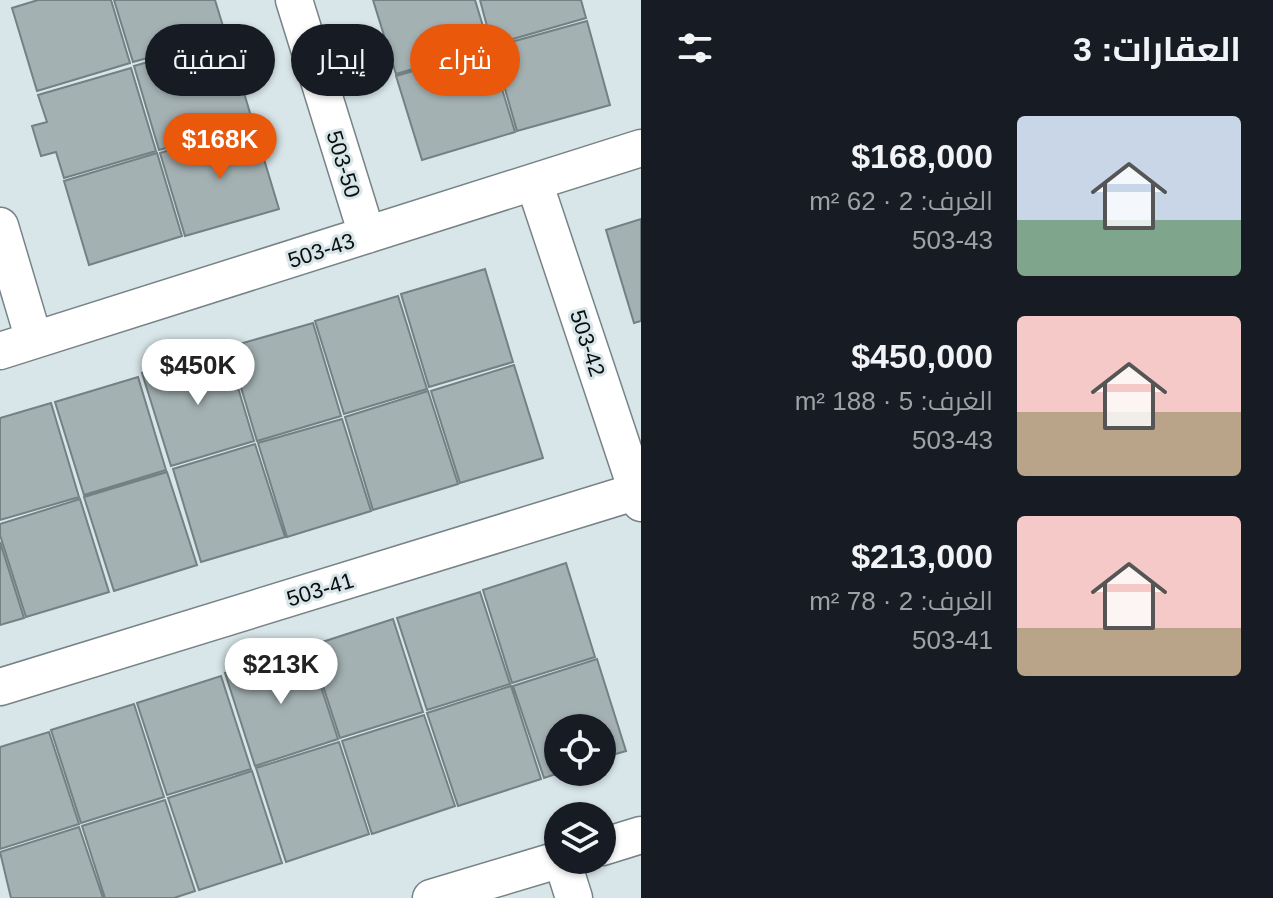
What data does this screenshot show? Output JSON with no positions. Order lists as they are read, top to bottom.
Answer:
{
  "streets": {
    "street": [
      "503-50",
      "503-43",
      "503-42",
      "503-41"
    ]
  },
  "crossings": [
    ["503-50", "503-43"],
    ["503-43", "503-42"],
    ["503-42", "503-41"]
  ],
  "page": {
    "heading": "العقارات: 3",
    "chip": ["شراء", "إيجار", "تصفية"],
    "list": [
      {
        "name": "$168,000",
        "note": "الغرف: 2 · 62 m² · 503-43"
      },
      {
        "name": "$450,000",
        "note": "الغرف: 5 · 188 m² · 503-43"
      },
      {
        "name": "$213,000",
        "note": "الغرف: 2 · 78 m² · 503-41"
      }
    ],
    "price": ["$168K", "$450K", "$213K"]
  }
}
